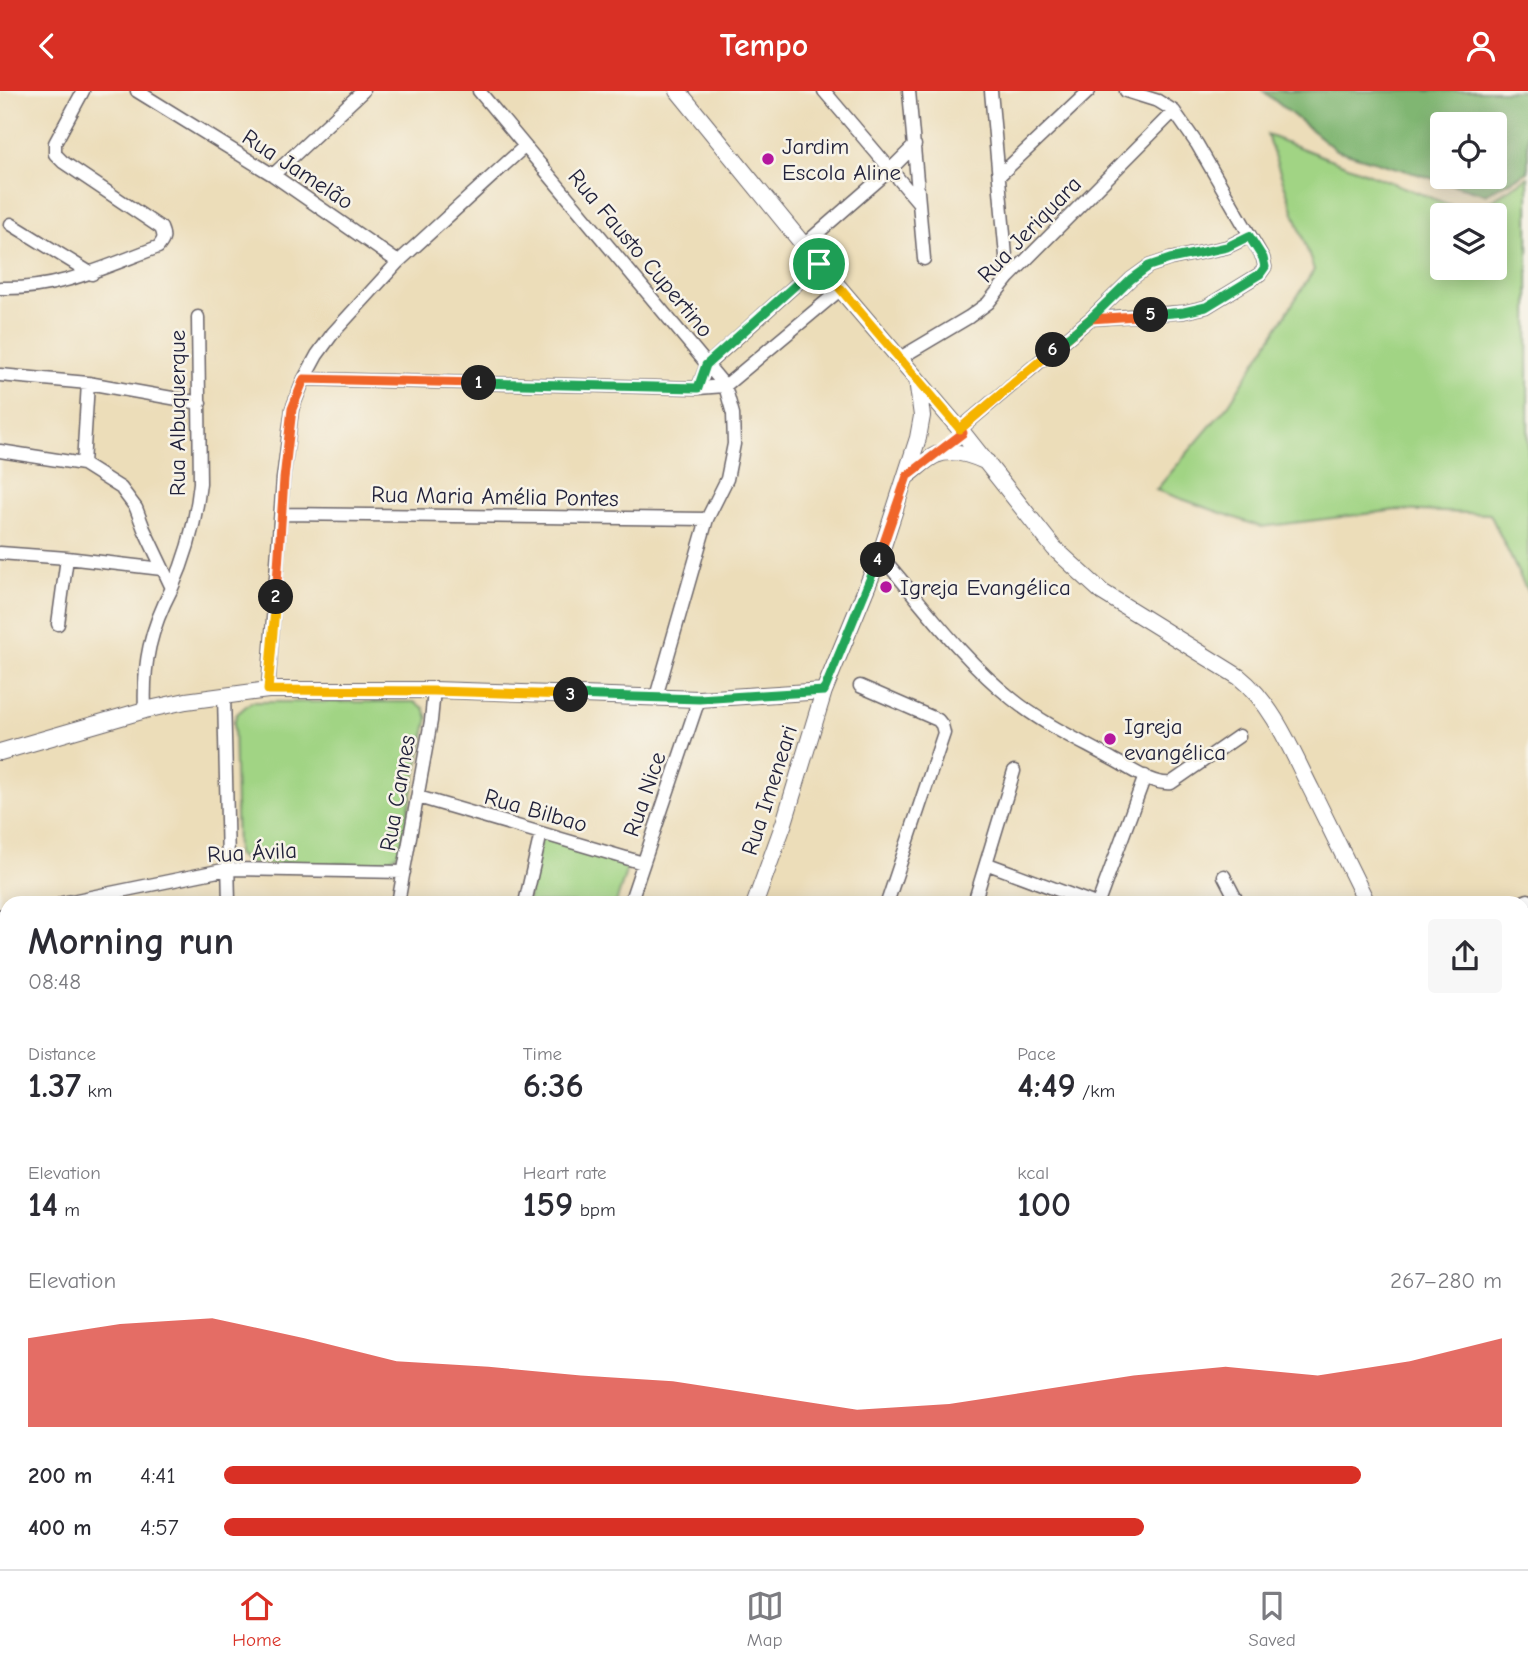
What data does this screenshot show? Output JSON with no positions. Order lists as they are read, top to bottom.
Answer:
{
  "streets": {
    "street": [
      "Rua Jamelão",
      "Rua Jeriquara",
      "Rua Fausto Cupertino",
      "Rua Albuquerque",
      "Rua Maria Amélia Pontes",
      "Rua Imeneari",
      "Rua Cannes",
      "Rua Nice",
      "Rua Bilbao",
      "Rua Ávila"
    ]
  },
  "crossings": [
    ["Rua Fausto Cupertino", "Rua Maria Amélia Pontes"],
    ["Rua Cannes", "Rua Bilbao"],
    ["Rua Cannes", "Rua Ávila"],
    ["Rua Nice", "Rua Bilbao"]
  ],
  "places": ["Jardim Escola Aline", "Igreja Evangélica", "Igreja evangélica"],
  "page": {
    "header": "Tempo",
    "pins": [
      "5",
      "6",
      "1",
      "4",
      "2",
      "3"
    ],
    "heading": ["Morning run", "08:48"],
    "stats": [
      ["Distance", "1.37 km"],
      ["Time", "6:36"],
      ["Pace", "4:49 /km"],
      ["Elevation", "14 m"],
      ["Heart rate", "159 bpm"],
      ["kcal", "100"]
    ],
    "chart": ["Elevation", "267–280 m"],
    "list": [
      {
        "name": "200 m",
        "note": "4:41"
      },
      {
        "name": "400 m",
        "note": "4:57"
      }
    ],
    "tabs": ["Home", "Map", "Saved"]
  }
}
